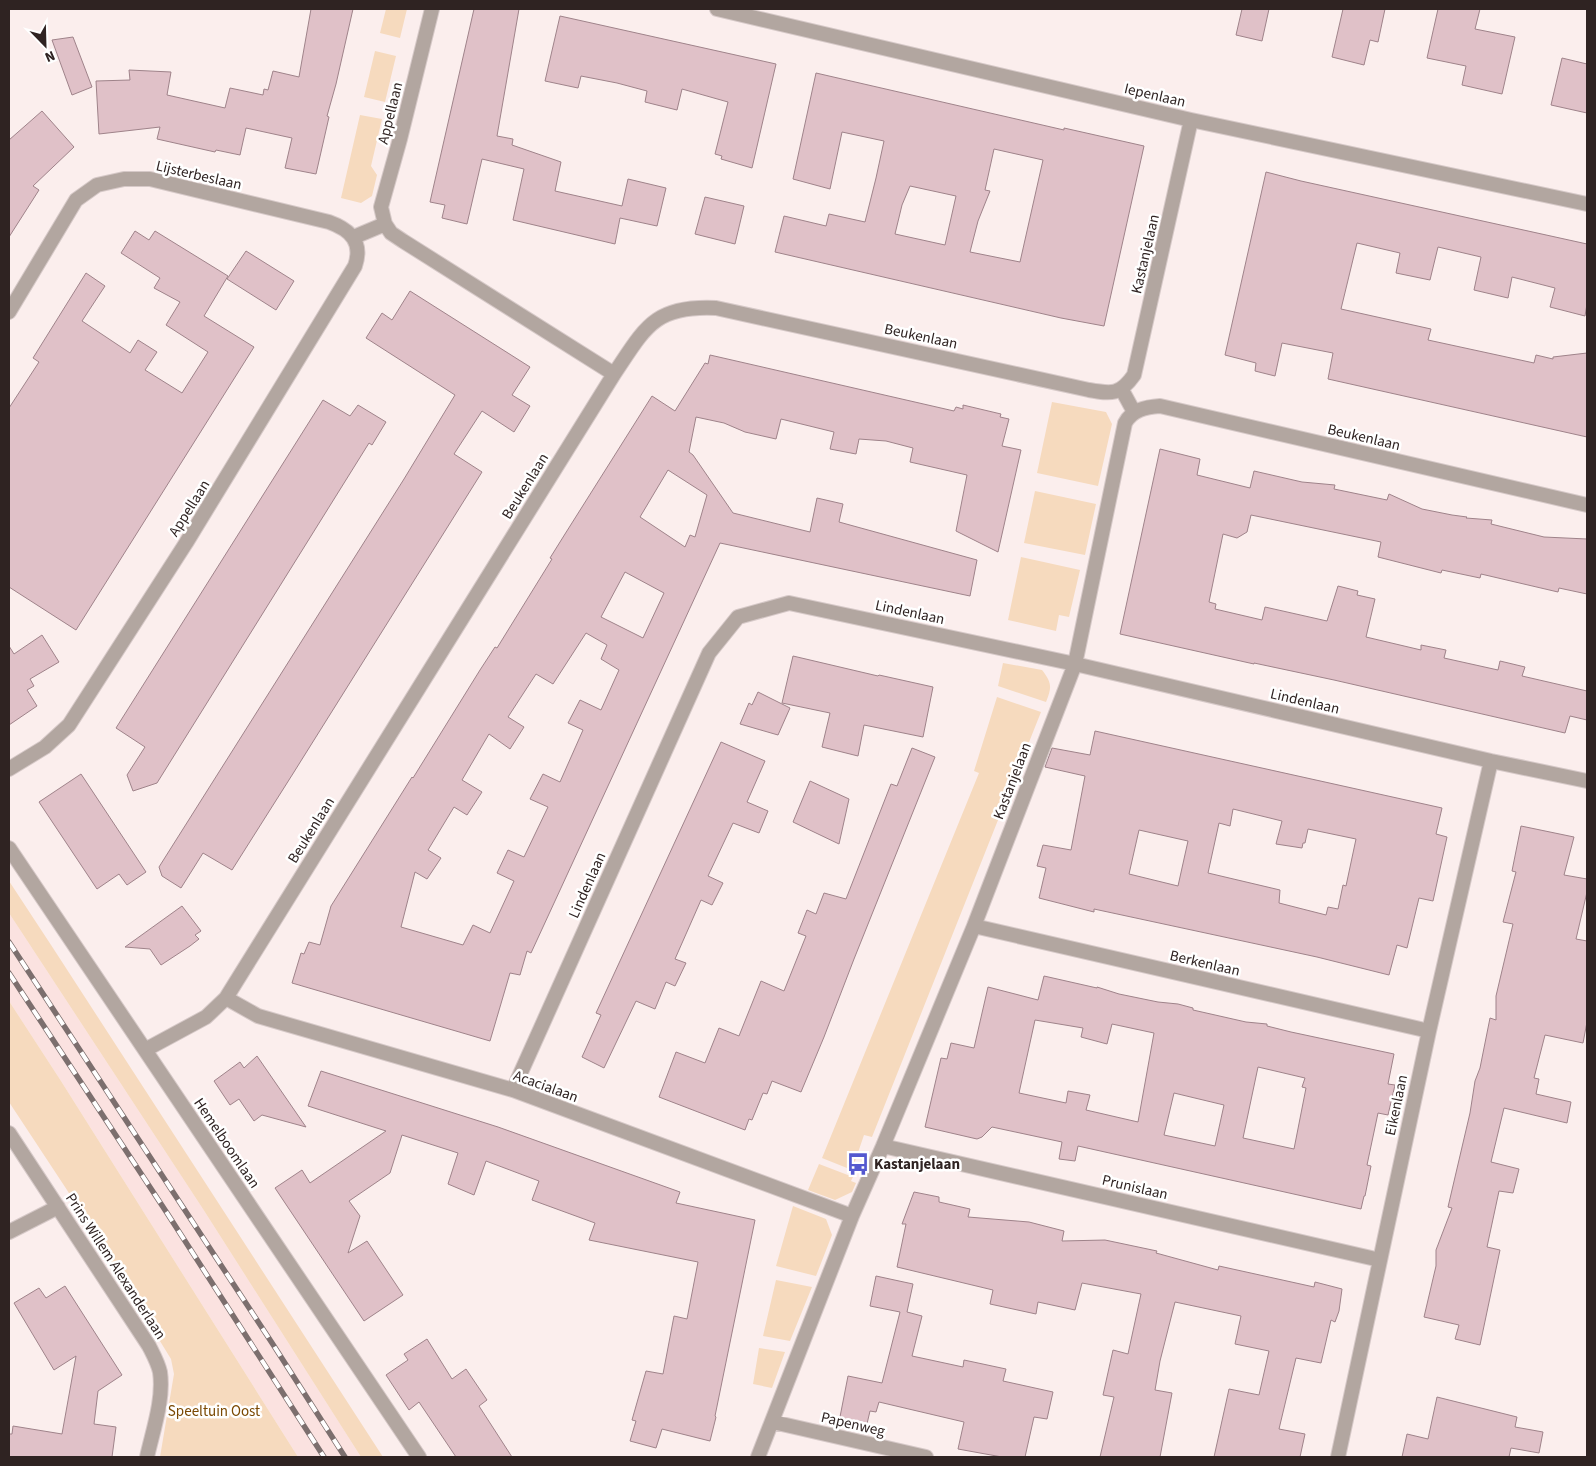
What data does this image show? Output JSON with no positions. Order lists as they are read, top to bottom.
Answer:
{
  "streets": {
    "street": [
      "Iepenlaan",
      "Appellaan",
      "Lijsterbeslaan",
      "Kastanjelaan",
      "Beukenlaan",
      "Lindenlaan",
      "Berkenlaan",
      "Acacialaan",
      "Eikenlaan",
      "Hemelboomlaan",
      "Prunislaan",
      "Prins Willem Alexanderlaan",
      "Papenweg"
    ]
  },
  "crossings": [
    ["Iepenlaan", "Kastanjelaan"],
    ["Appellaan", "Lijsterbeslaan"],
    ["Kastanjelaan", "Beukenlaan"],
    ["Kastanjelaan", "Lindenlaan"],
    ["Kastanjelaan", "Berkenlaan"],
    ["Kastanjelaan", "Acacialaan"],
    ["Kastanjelaan", "Prunislaan"],
    ["Kastanjelaan", "Papenweg"],
    ["Beukenlaan", "Acacialaan"],
    ["Beukenlaan", "Hemelboomlaan"],
    ["Lindenlaan", "Acacialaan"],
    ["Lindenlaan", "Eikenlaan"],
    ["Berkenlaan", "Eikenlaan"],
    ["Eikenlaan", "Prunislaan"]
  ],
  "parks": ["Speeltuin Oost"],
  "places": {
    "bus stop": ["Kastanjelaan"]
  },
  "north": "bottom right"
}
